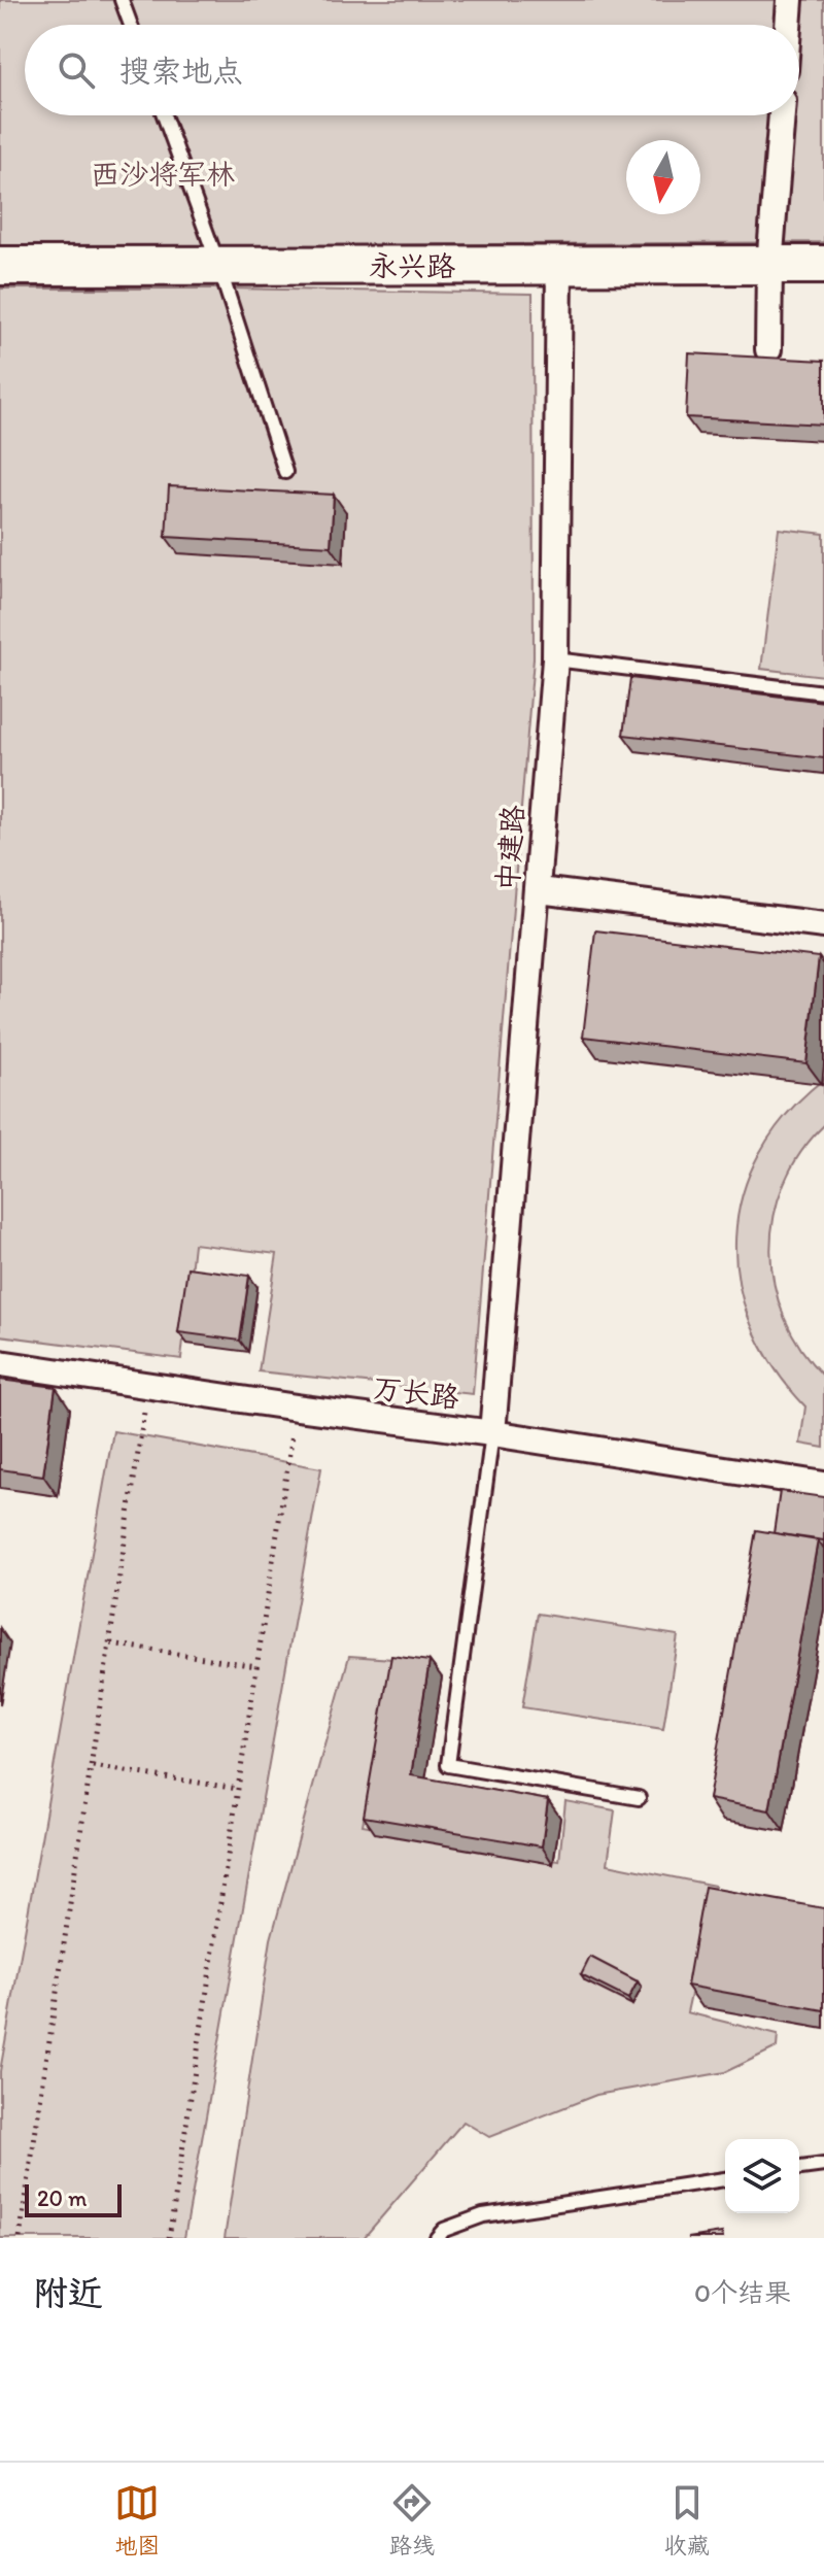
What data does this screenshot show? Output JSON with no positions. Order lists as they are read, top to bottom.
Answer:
{
  "streets": {
    "main road": ["永兴路"],
    "street": ["中建路", "万长路"]
  },
  "crossings": [
    ["永兴路", "中建路"],
    ["中建路", "万长路"]
  ],
  "parks": ["西沙将军林"],
  "scale_bar": "20 m",
  "north": "bottom",
  "page": {
    "search": "搜索地点",
    "scale": "20 m",
    "heading": ["附近", "0个结果"],
    "nav": ["地图", "路线", "收藏"]
  }
}
